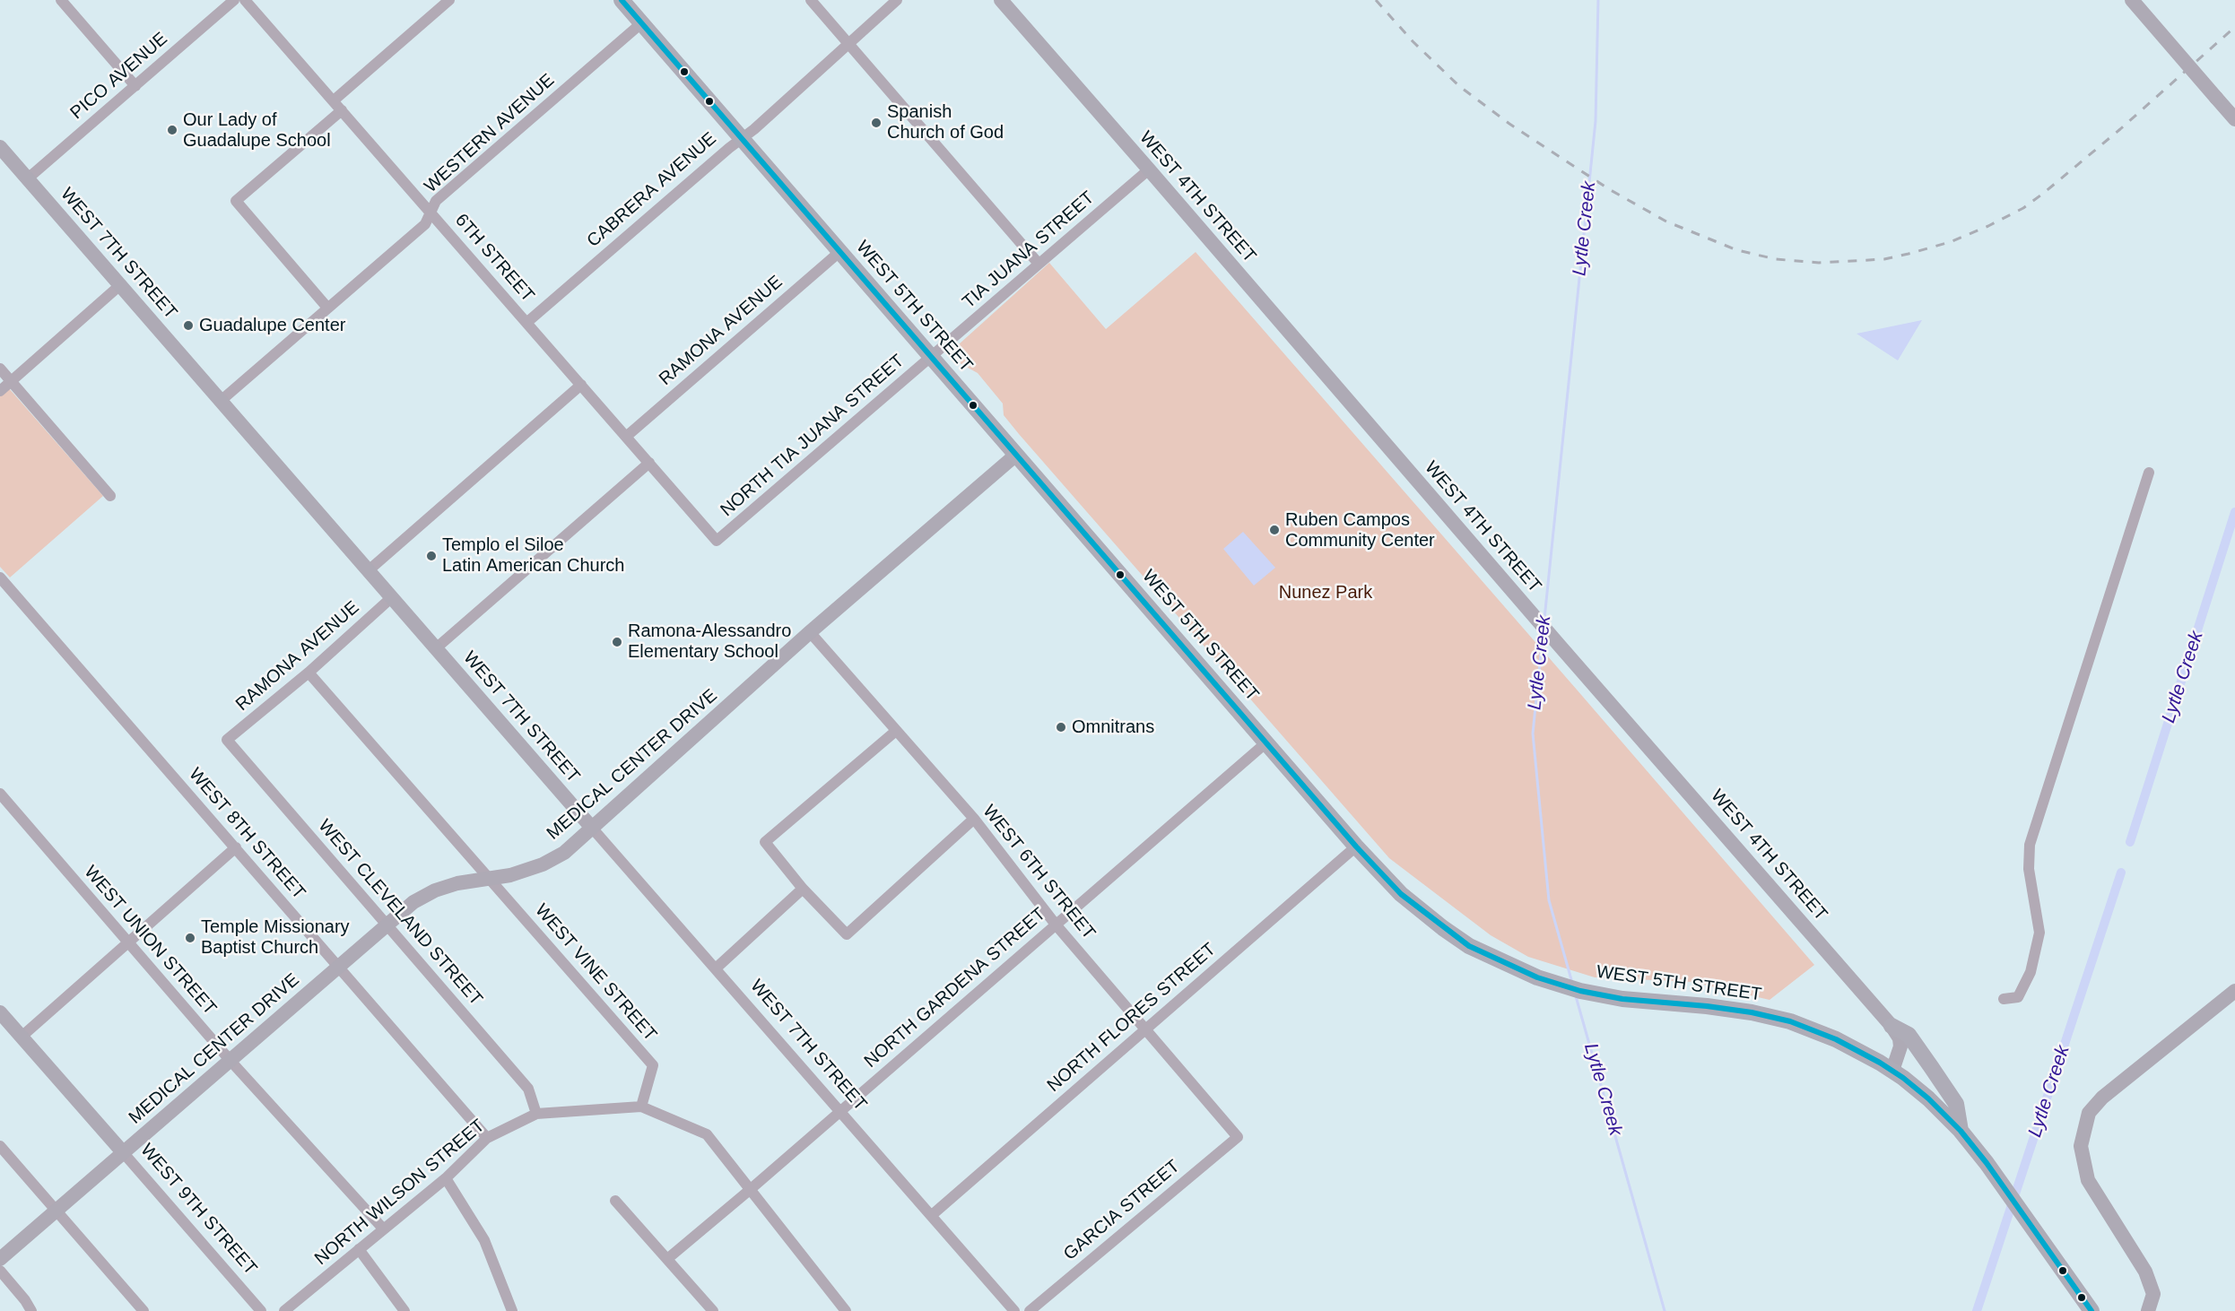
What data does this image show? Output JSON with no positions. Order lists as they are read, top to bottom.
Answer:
{
  "streets": {
    "main road": ["WEST 5TH STREET"],
    "street": [
      "PICO AVENUE",
      "WESTERN AVENUE",
      "CABRERA AVENUE",
      "WEST 4TH STREET",
      "TIA JUANA STREET",
      "WEST 7TH STREET",
      "6TH STREET",
      "RAMONA AVENUE",
      "NORTH TIA JUANA STREET",
      "MEDICAL CENTER DRIVE",
      "WEST 8TH STREET",
      "WEST 6TH STREET",
      "WEST CLEVELAND STREET",
      "WEST UNION STREET",
      "WEST VINE STREET",
      "NORTH GARDENA STREET",
      "NORTH FLORES STREET",
      "NORTH WILSON STREET",
      "WEST 9TH STREET",
      "GARCIA STREET"
    ]
  },
  "crossings": [
    ["PICO AVENUE", "WEST 7TH STREET"],
    ["WESTERN AVENUE", "WEST 7TH STREET"],
    ["WESTERN AVENUE", "6TH STREET"],
    ["WESTERN AVENUE", "WEST 5TH STREET"],
    ["CABRERA AVENUE", "6TH STREET"],
    ["CABRERA AVENUE", "WEST 5TH STREET"],
    ["WEST 4TH STREET", "TIA JUANA STREET"],
    ["TIA JUANA STREET", "WEST 5TH STREET"],
    ["TIA JUANA STREET", "NORTH TIA JUANA STREET"],
    ["WEST 7TH STREET", "RAMONA AVENUE"],
    ["WEST 7TH STREET", "MEDICAL CENTER DRIVE"],
    ["WEST 7TH STREET", "NORTH GARDENA STREET"],
    ["WEST 7TH STREET", "NORTH FLORES STREET"],
    ["6TH STREET", "RAMONA AVENUE"],
    ["6TH STREET", "NORTH TIA JUANA STREET"],
    ["WEST 5TH STREET", "RAMONA AVENUE"],
    ["WEST 5TH STREET", "NORTH TIA JUANA STREET"],
    ["WEST 5TH STREET", "MEDICAL CENTER DRIVE"],
    ["WEST 5TH STREET", "NORTH GARDENA STREET"],
    ["WEST 5TH STREET", "NORTH FLORES STREET"],
    ["RAMONA AVENUE", "WEST CLEVELAND STREET"],
    ["RAMONA AVENUE", "WEST VINE STREET"],
    ["MEDICAL CENTER DRIVE", "WEST 8TH STREET"],
    ["MEDICAL CENTER DRIVE", "WEST 6TH STREET"],
    ["MEDICAL CENTER DRIVE", "WEST CLEVELAND STREET"],
    ["MEDICAL CENTER DRIVE", "WEST UNION STREET"],
    ["MEDICAL CENTER DRIVE", "WEST VINE STREET"],
    ["MEDICAL CENTER DRIVE", "WEST 9TH STREET"],
    ["WEST 8TH STREET", "NORTH WILSON STREET"],
    ["WEST 6TH STREET", "NORTH GARDENA STREET"],
    ["WEST 6TH STREET", "NORTH FLORES STREET"],
    ["WEST 6TH STREET", "GARCIA STREET"],
    ["WEST CLEVELAND STREET", "NORTH WILSON STREET"],
    ["WEST UNION STREET", "NORTH WILSON STREET"],
    ["WEST VINE STREET", "NORTH WILSON STREET"]
  ],
  "water": ["Lytle Creek"],
  "parks": ["Nunez Park"],
  "places": [
    "Spanish Church of God",
    "Our Lady of Guadalupe School",
    "Guadalupe Center",
    "Ruben Campos Community Center",
    "Templo el Siloe Latin American Church",
    "Ramona-Alessandro Elementary School",
    "Omnitrans",
    "Temple Missionary Baptist Church"
  ]
}
